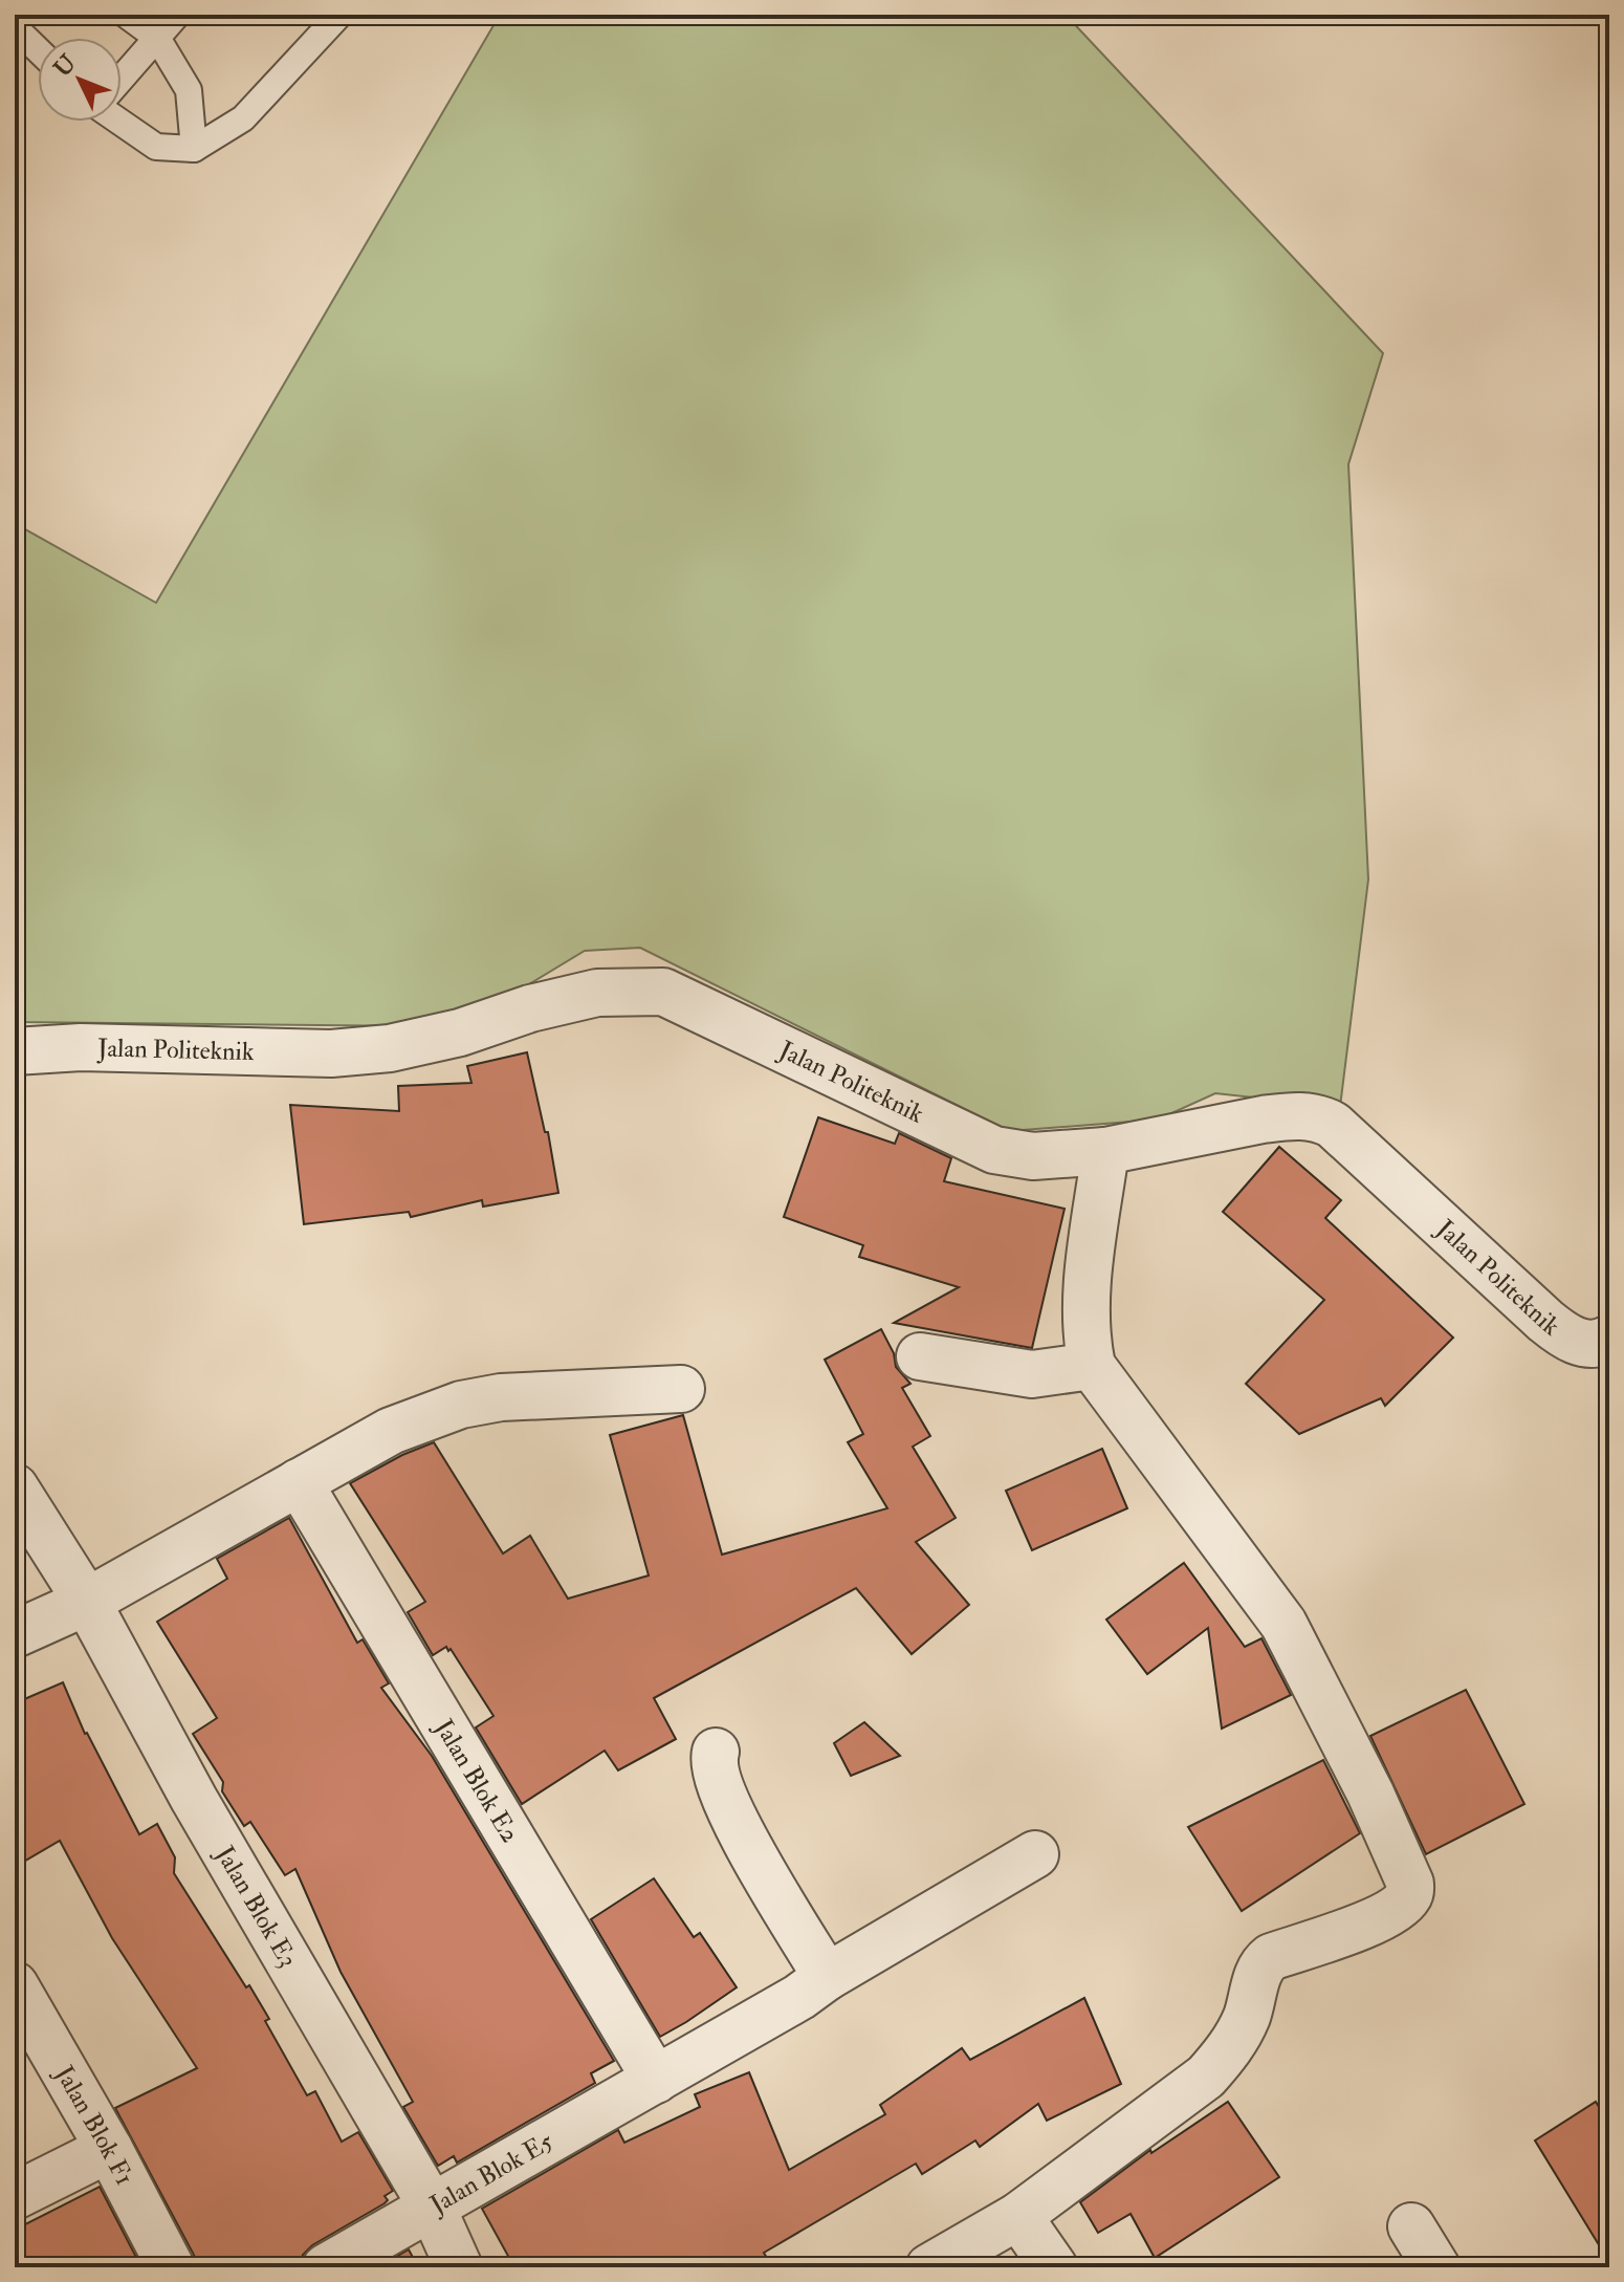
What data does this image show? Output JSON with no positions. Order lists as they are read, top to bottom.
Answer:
{
  "streets": {
    "street": [
      "Jalan Politeknik",
      "Jalan Blok E2",
      "Jalan Blok E3",
      "Jalan Blok F1",
      "Jalan Blok E5"
    ]
  },
  "crossings": [
    ["Jalan Blok E2", "Jalan Blok E5"],
    ["Jalan Blok E3", "Jalan Blok E5"]
  ],
  "north": "top left"
}
